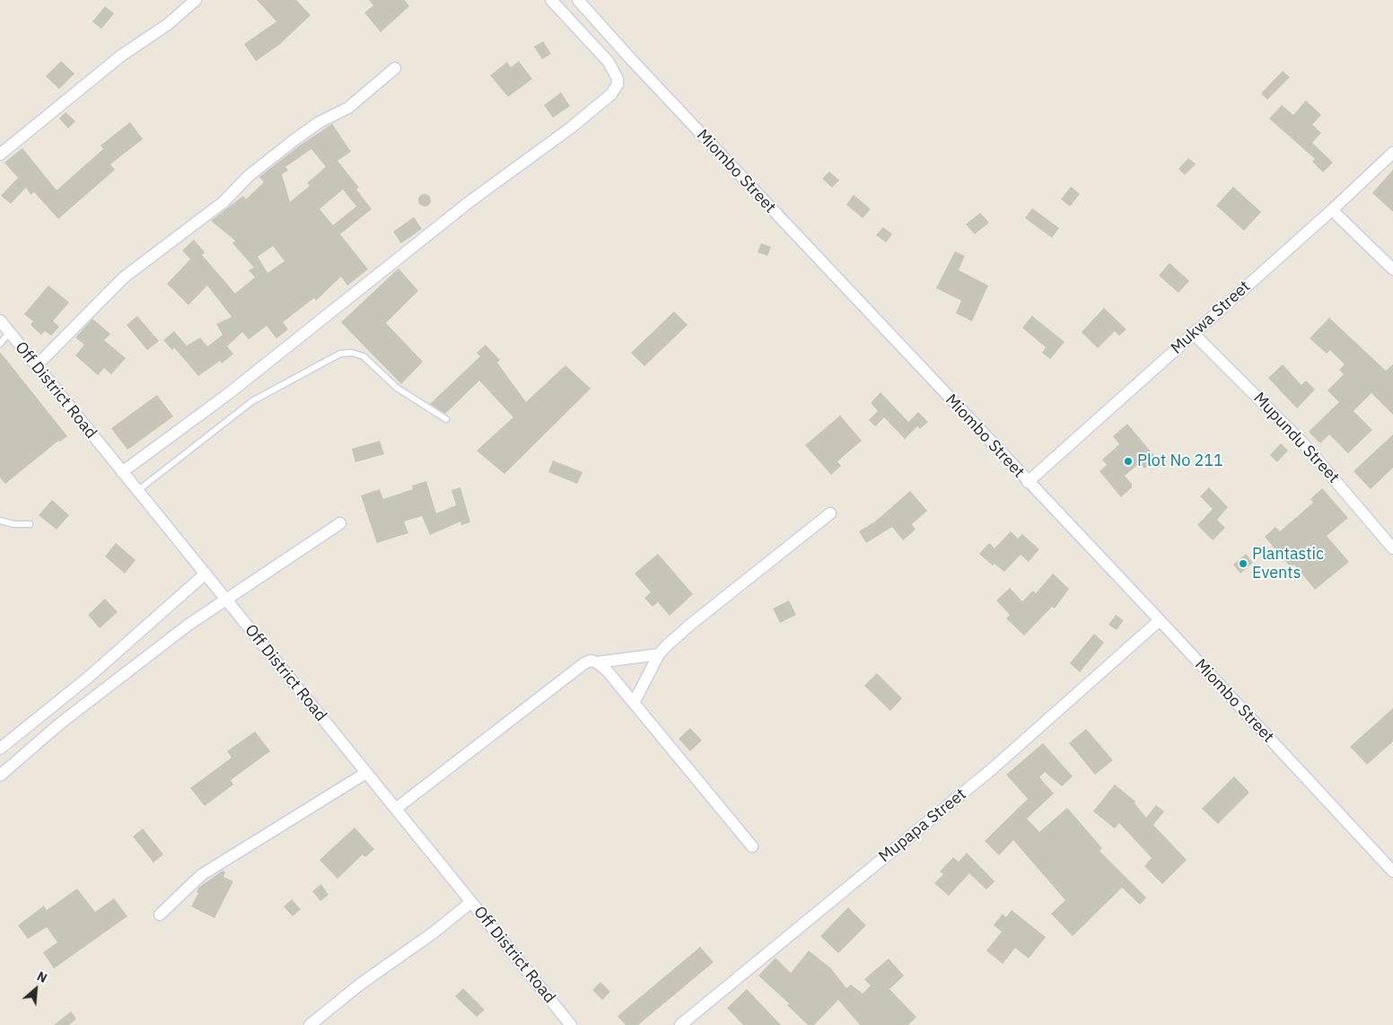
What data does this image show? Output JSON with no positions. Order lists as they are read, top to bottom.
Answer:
{
  "streets": {
    "street": [
      "Miombo Street",
      "Mukwa Street",
      "Off District Road",
      "Mupundu Street",
      "Mupapa Street"
    ]
  },
  "crossings": [
    ["Miombo Street", "Mukwa Street"],
    ["Miombo Street", "Mupapa Street"],
    ["Mukwa Street", "Mupundu Street"]
  ],
  "places": ["Plot No 211", "Plantastic Events"],
  "north": "top right"
}
